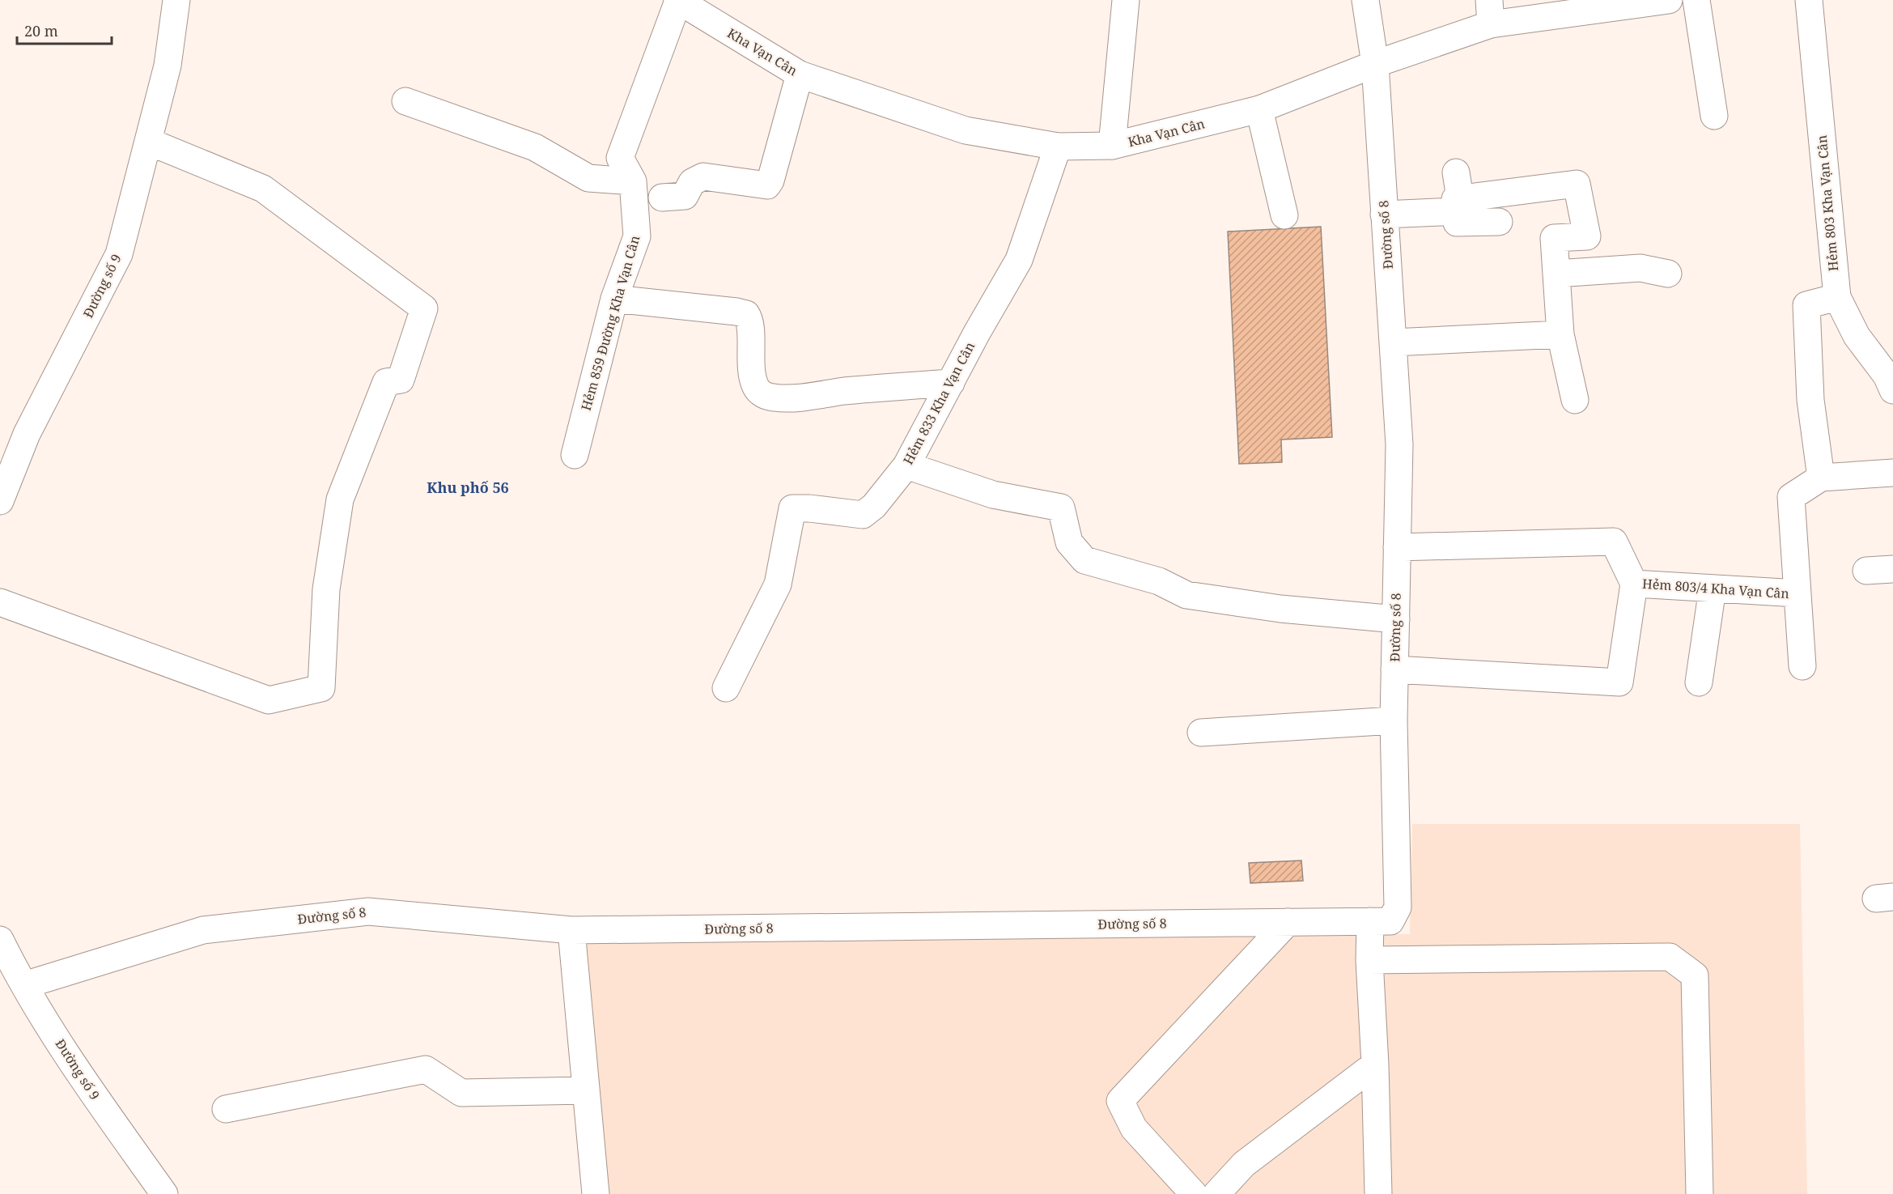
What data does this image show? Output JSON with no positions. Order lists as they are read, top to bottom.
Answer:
{
  "streets": {
    "street": [
      "Kha Vạn Cân",
      "Hẻm 803 Kha Vạn Cân",
      "Đường số 8",
      "Đường số 9",
      "Hẻm 859 Đường Kha Vạn Cân",
      "Hẻm 833 Kha Vạn Cân",
      "Hẻm 803/4 Kha Vạn Cân"
    ]
  },
  "crossings": [
    ["Kha Vạn Cân", "Đường số 8"],
    ["Kha Vạn Cân", "Hẻm 859 Đường Kha Vạn Cân"],
    ["Kha Vạn Cân", "Hẻm 833 Kha Vạn Cân"],
    ["Đường số 8", "Đường số 9"]
  ],
  "districts": ["Khu phố 56"],
  "scale_bar": "20 m"
}
